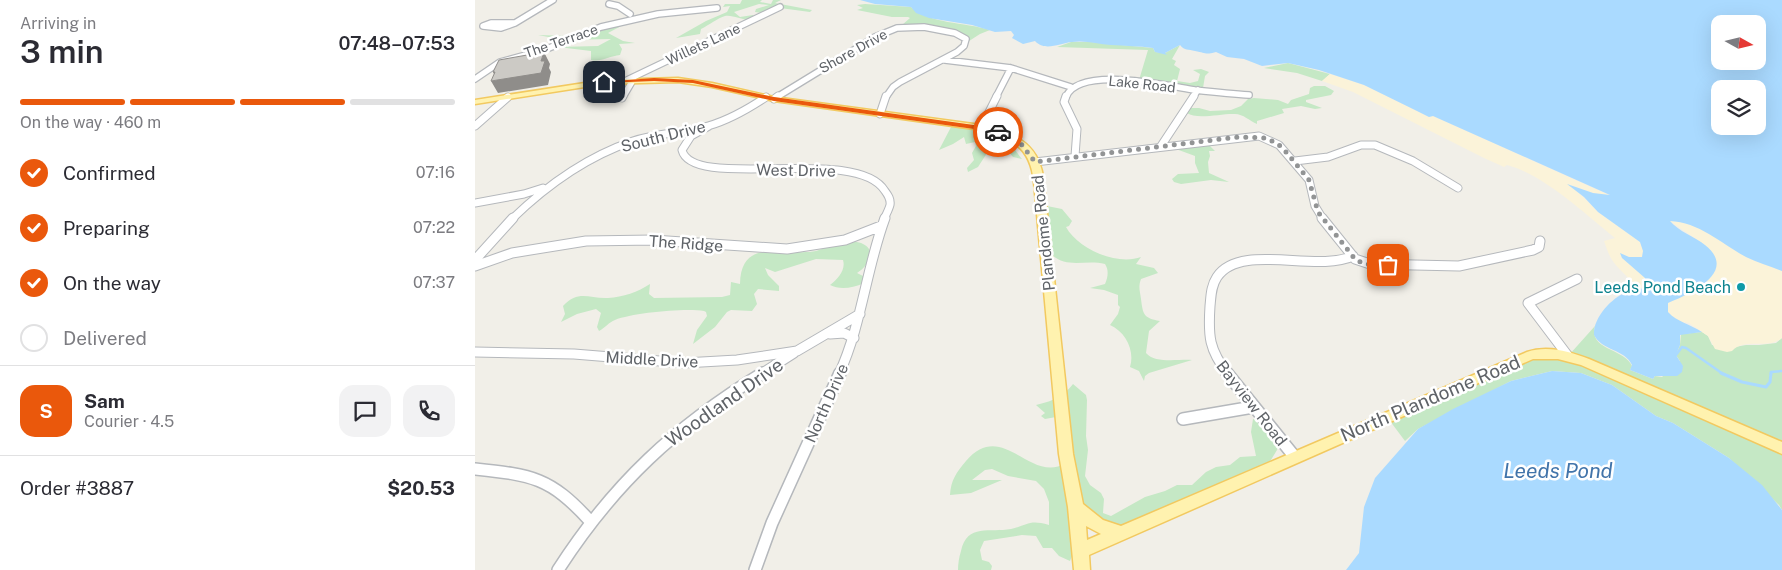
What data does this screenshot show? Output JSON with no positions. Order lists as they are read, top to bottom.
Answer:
{
  "streets": {
    "main road": ["Plandome Road", "North Plandome Road"],
    "street": [
      "The Terrace",
      "Willets Lane",
      "Shore Drive",
      "Lake Road",
      "South Drive",
      "West Drive",
      "The Ridge",
      "Middle Drive",
      "Woodland Drive",
      "North Drive",
      "Bayview Road"
    ]
  },
  "crossings": [
    ["Willets Lane", "Plandome Road"],
    ["Shore Drive", "South Drive"],
    ["Shore Drive", "Plandome Road"],
    ["South Drive", "Plandome Road"],
    ["South Drive", "The Ridge"],
    ["West Drive", "The Ridge"],
    ["West Drive", "North Drive"],
    ["Plandome Road", "North Plandome Road"],
    ["The Ridge", "North Drive"],
    ["Middle Drive", "Woodland Drive"],
    ["Middle Drive", "North Drive"],
    ["North Plandome Road", "Bayview Road"]
  ],
  "water": ["Leeds Pond"],
  "places": ["Leeds Pond Beach"],
  "north": "right",
  "page": {
    "heading": ["3 min", "Arriving in", "07:48–07:53"],
    "panel": [
      "Sam",
      "Courier · 4.5",
      "Order #3887",
      "$20.53"
    ],
    "bar": "On the way · 460 m",
    "list": [
      ["Confirmed", "07:16"],
      ["Preparing", "07:22"],
      ["On the way", "07:37"],
      "Delivered"
    ],
    "round": "S"
  }
}
